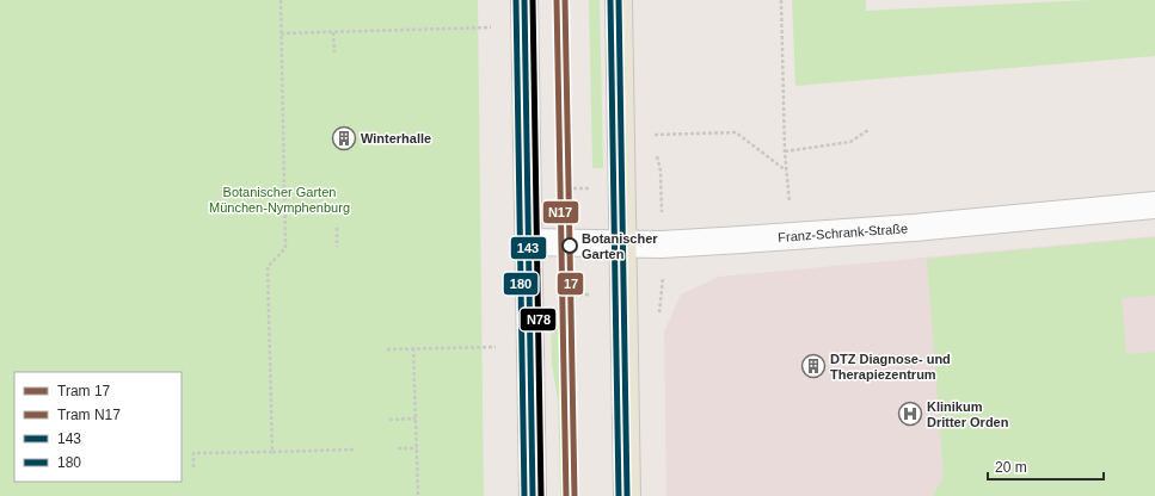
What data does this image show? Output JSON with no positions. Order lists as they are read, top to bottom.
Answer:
{
  "streets": {
    "street": ["Franz-Schrank-Straße"]
  },
  "parks": ["Botanischer Garten München-Nymphenburg"],
  "places": {
    "building": ["Winterhalle", "DTZ Diagnose- und Therapiezentrum"],
    "other": ["Botanischer Garten"],
    "hospital": ["Klinikum Dritter Orden"]
  },
  "lines": [
    "tram line 17",
    "tram line N17",
    "transit line 143",
    "transit line 180",
    "transit line N78"
  ],
  "legend": [
    "Tram 17",
    "Tram N17",
    "143",
    "180"
  ],
  "scale_bar": "20 m"
}
